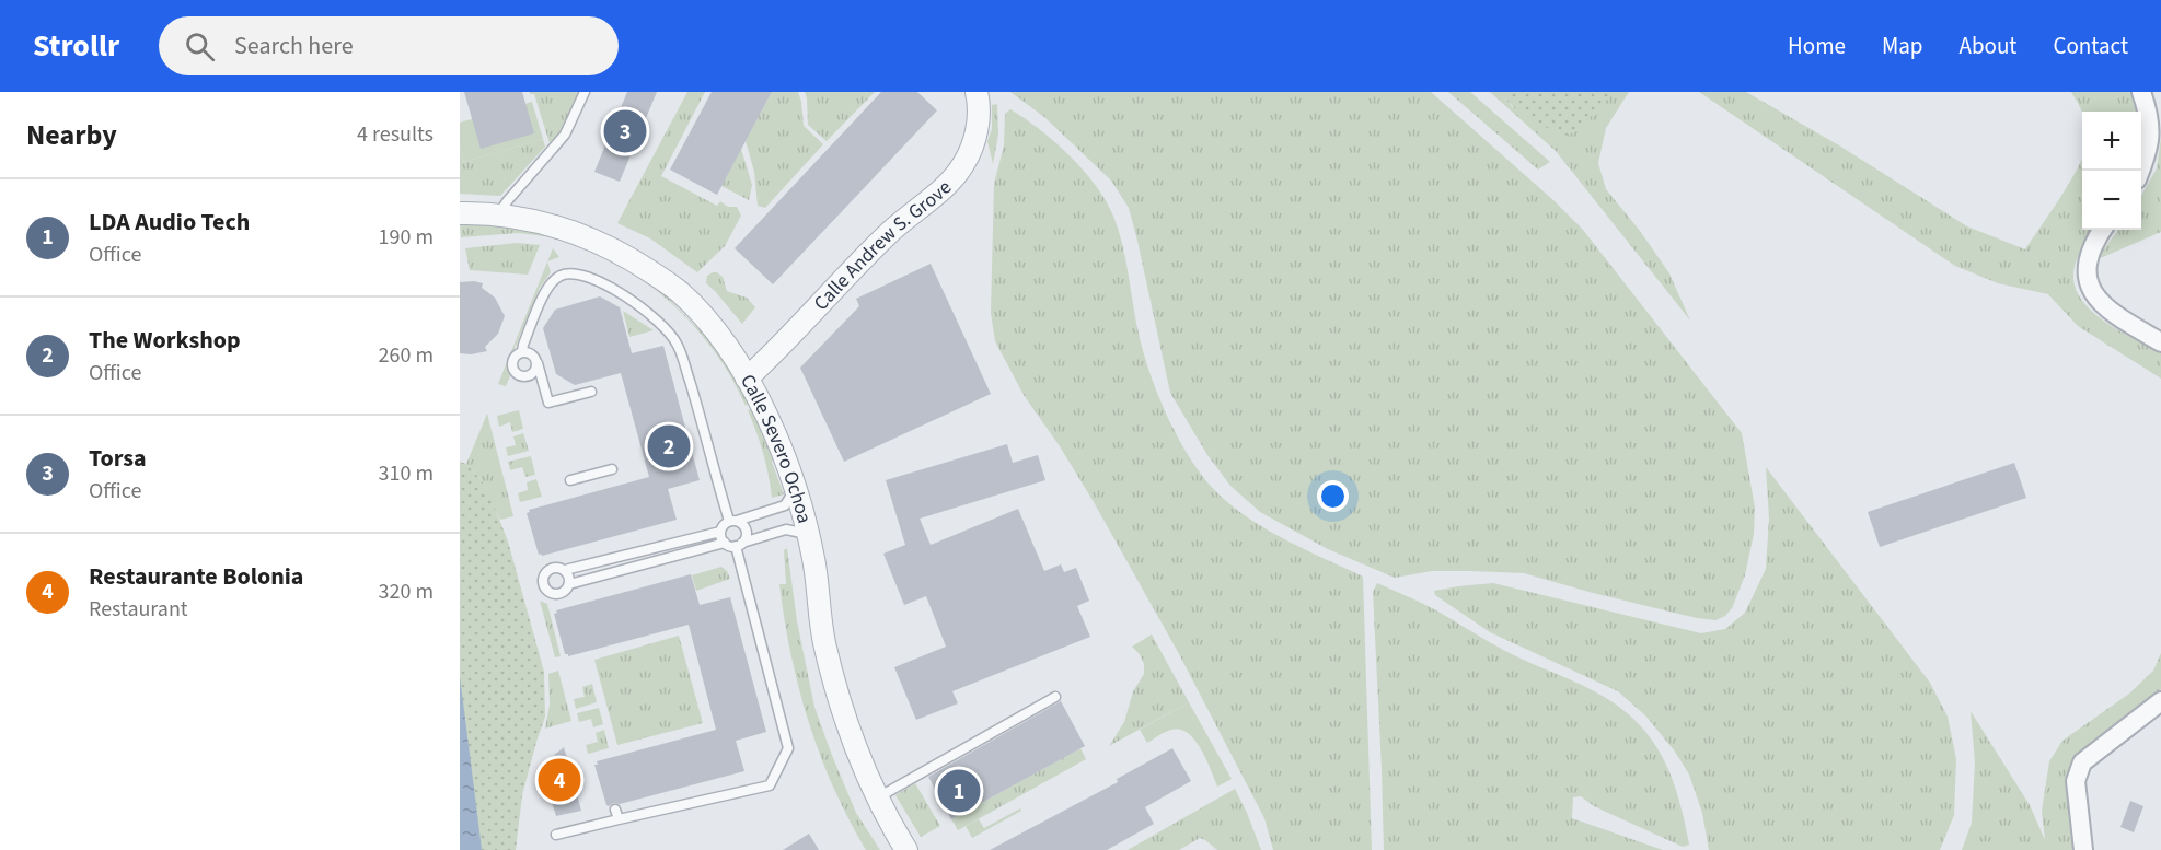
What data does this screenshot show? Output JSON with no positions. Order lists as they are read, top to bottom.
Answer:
{
  "streets": {
    "street": ["Calle Andrew S. Grove", "Calle Severo Ochoa"]
  },
  "crossings": [
    ["Calle Andrew S. Grove", "Calle Severo Ochoa"]
  ],
  "page": {
    "header": "Strollr",
    "search": "Search here",
    "nav": [
      "Home",
      "Map",
      "About",
      "Contact"
    ],
    "heading": ["Nearby", "4 results"],
    "pins": [
      "3",
      "2",
      "4",
      "1"
    ],
    "map_buttons": ["+", "−"],
    "list": [
      {
        "mark": "1",
        "name": "LDA Audio Tech",
        "note": "Office",
        "value": "190 m"
      },
      {
        "mark": "2",
        "name": "The Workshop",
        "note": "Office",
        "value": "260 m"
      },
      {
        "mark": "3",
        "name": "Torsa",
        "note": "Office",
        "value": "310 m"
      },
      {
        "mark": "4",
        "name": "Restaurante Bolonia",
        "note": "Restaurant",
        "value": "320 m"
      }
    ]
  }
}
